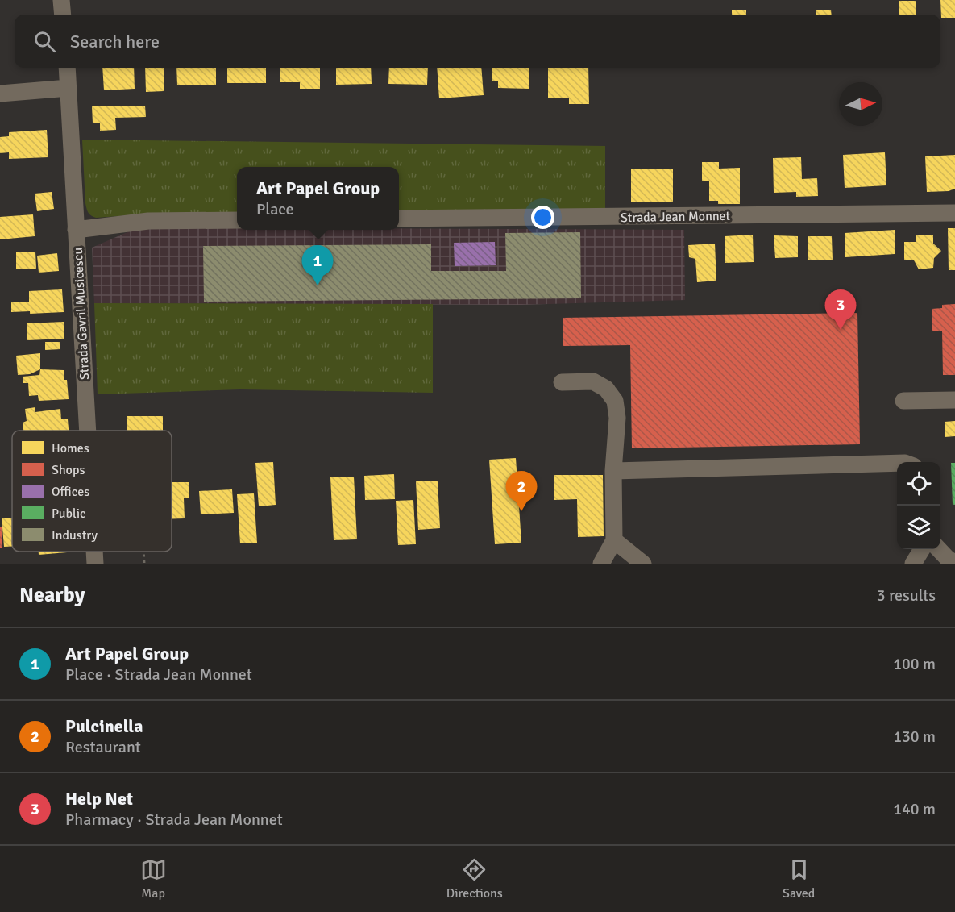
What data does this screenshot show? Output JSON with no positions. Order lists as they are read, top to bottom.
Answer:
{
  "streets": {
    "street": ["Strada Jean Monnet", "Strada Gavril Musicescu"]
  },
  "legend": [
    "Homes",
    "Shops",
    "Offices",
    "Public",
    "Industry"
  ],
  "north": "right",
  "page": {
    "search": "Search here",
    "popup": ["Art Papel Group", "Place"],
    "pins": ["1", "3", "2"],
    "heading": ["Nearby", "3 results"],
    "list": [
      {
        "mark": "1",
        "name": "Art Papel Group",
        "note": "Place · Strada Jean Monnet",
        "value": "100 m"
      },
      {
        "mark": "2",
        "name": "Pulcinella",
        "note": "Restaurant",
        "value": "130 m"
      },
      {
        "mark": "3",
        "name": "Help Net",
        "note": "Pharmacy · Strada Jean Monnet",
        "value": "140 m"
      }
    ],
    "nav": ["Map", "Directions", "Saved"]
  }
}
